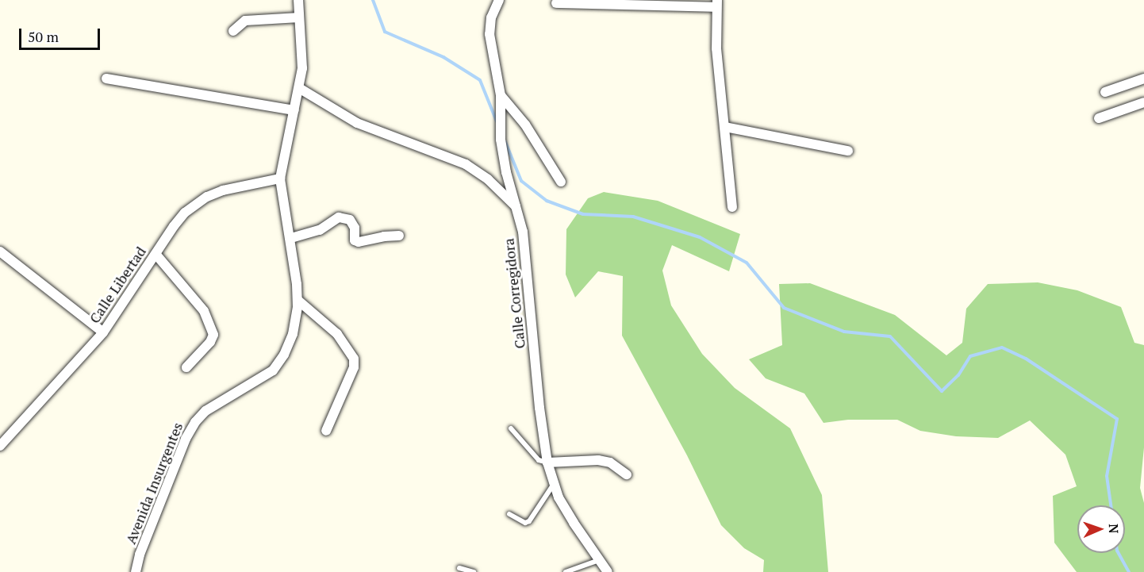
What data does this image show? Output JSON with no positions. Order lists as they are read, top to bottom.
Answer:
{
  "streets": {
    "street": ["Calle Libertad", "Calle Corregidora", "Avenida Insurgentes"]
  },
  "crossings": [
    ["Calle Libertad", "Avenida Insurgentes"]
  ],
  "scale_bar": "50 m",
  "north": "right"
}
